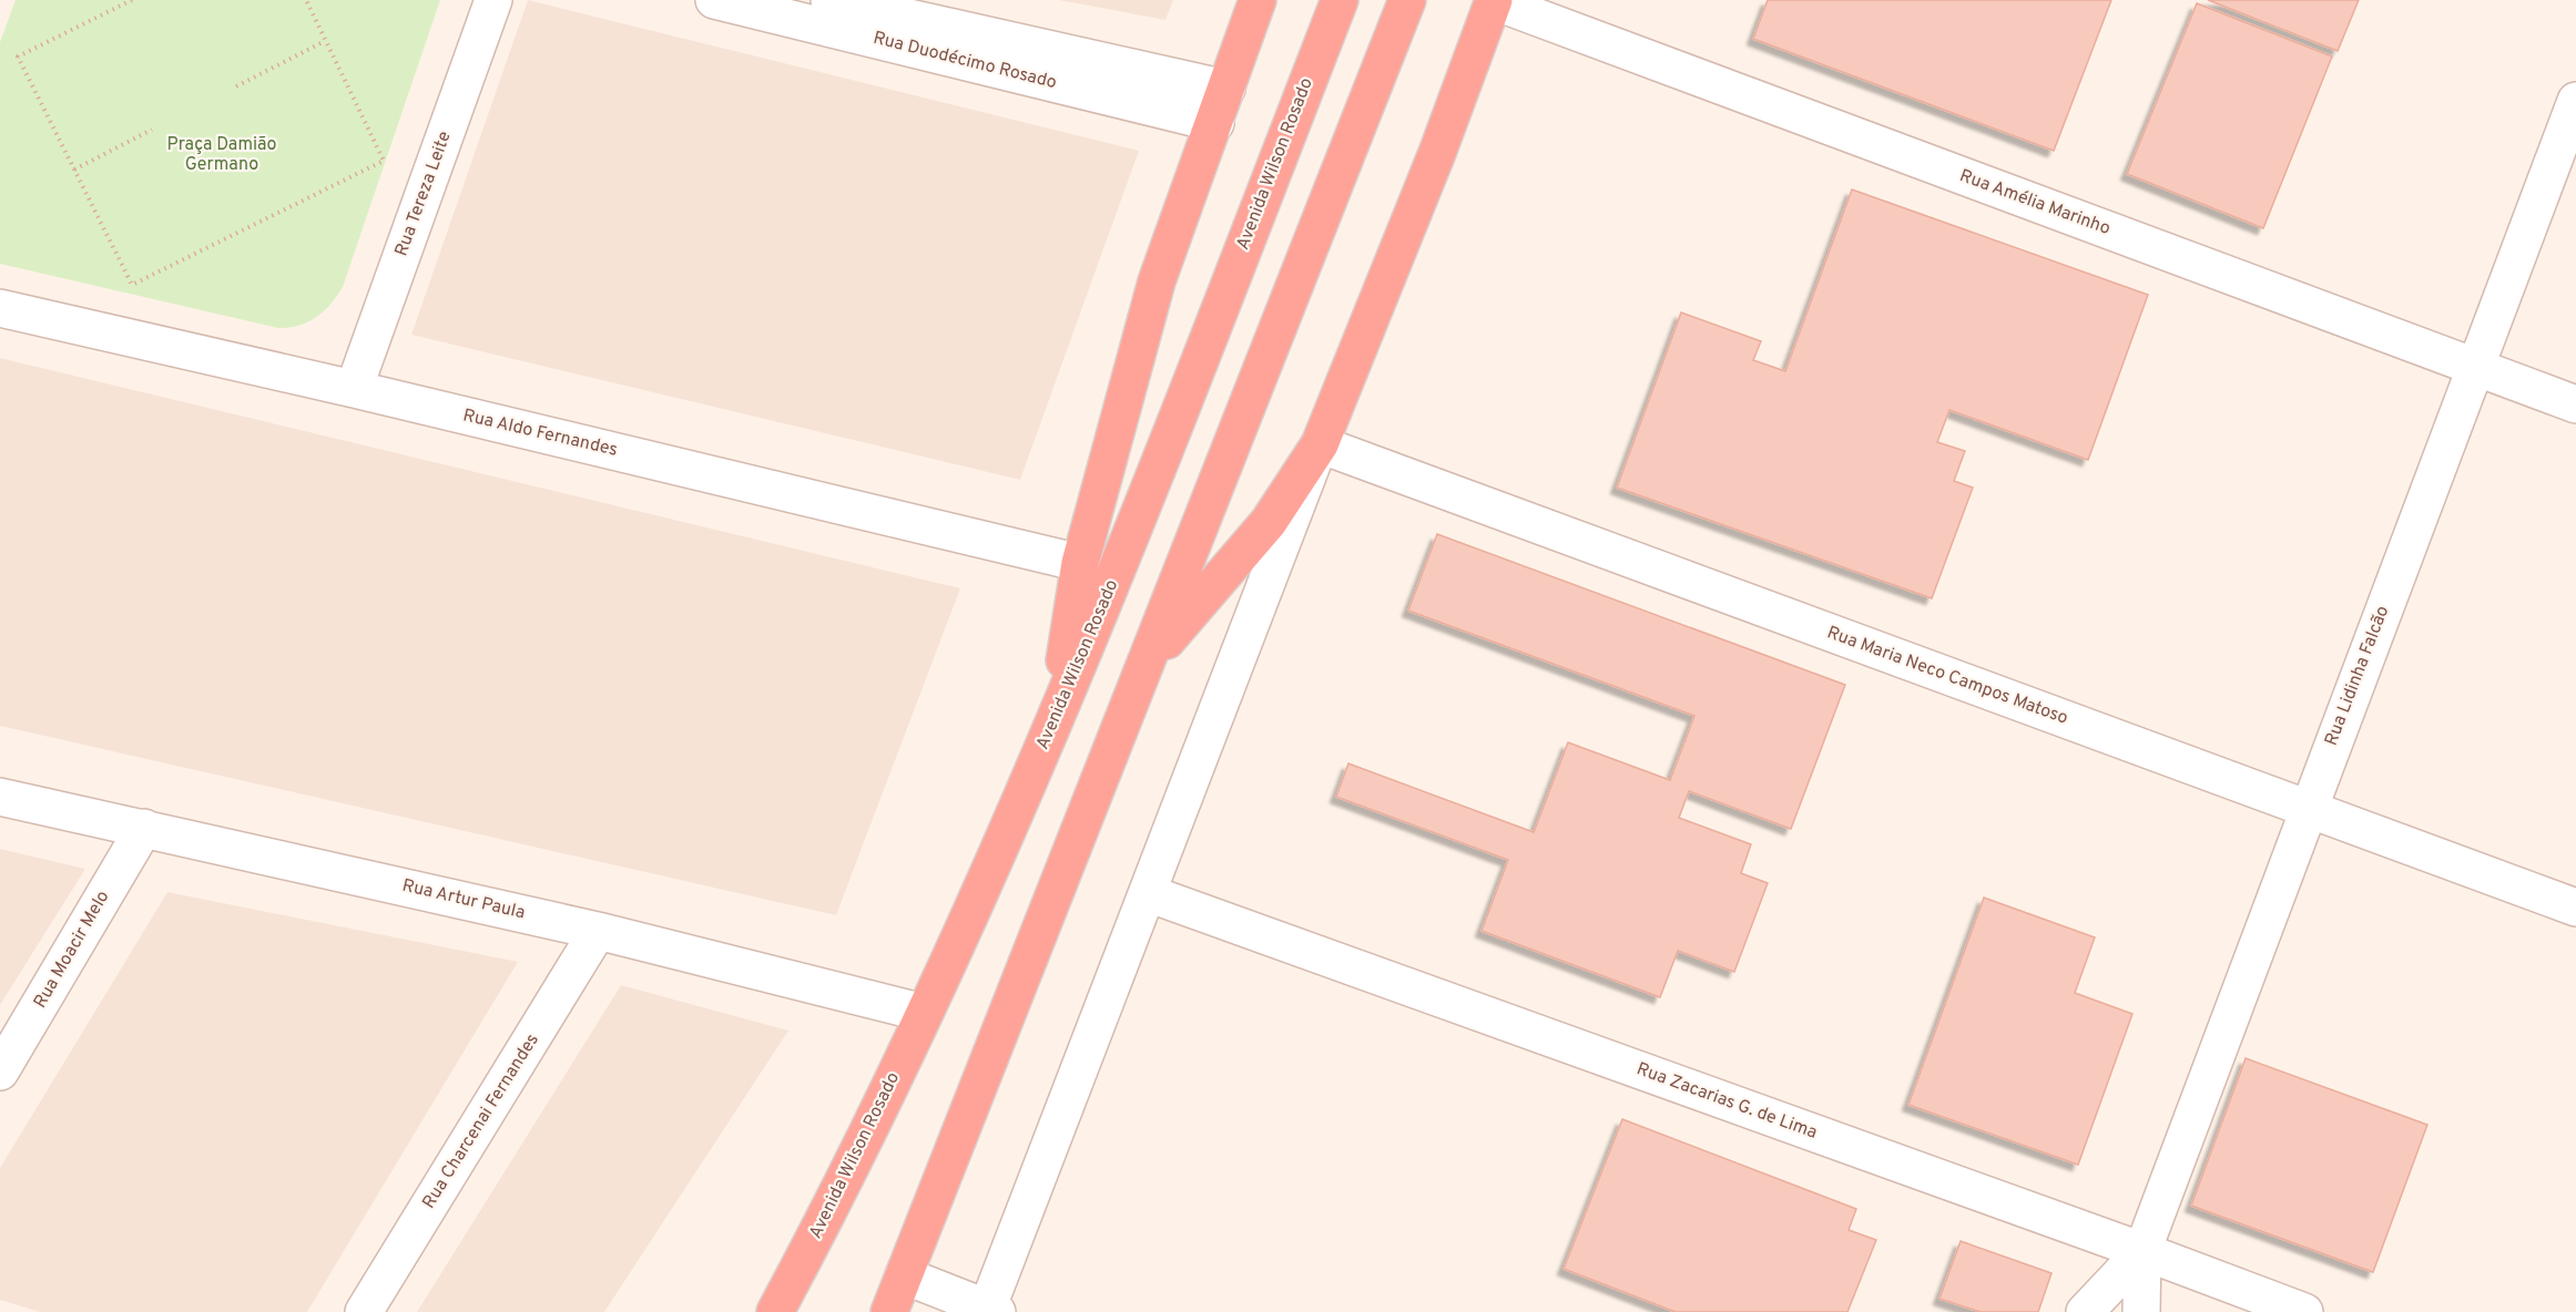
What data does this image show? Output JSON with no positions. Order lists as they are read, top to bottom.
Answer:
{
  "streets": {
    "highway": ["Avenida Wilson Rosado"],
    "street": [
      "Rua Duodécimo Rosado",
      "Rua Tereza Leite",
      "Rua Amélia Marinho",
      "Rua Aldo Fernandes",
      "Rua Maria Neco Campos Matoso",
      "Rua Lidinha Falcão",
      "Rua Artur Paula",
      "Rua Moacir Melo",
      "Rua Zacarias G. de Lima",
      "Rua Charcenai Fernandes"
    ]
  },
  "crossings": [
    ["Avenida Wilson Rosado", "Rua Artur Paula"],
    ["Rua Tereza Leite", "Rua Aldo Fernandes"],
    ["Rua Amélia Marinho", "Rua Lidinha Falcão"],
    ["Rua Maria Neco Campos Matoso", "Rua Lidinha Falcão"],
    ["Rua Lidinha Falcão", "Rua Zacarias G. de Lima"],
    ["Rua Artur Paula", "Rua Moacir Melo"],
    ["Rua Artur Paula", "Rua Charcenai Fernandes"]
  ],
  "parks": ["Praça Damião Germano"]
}
